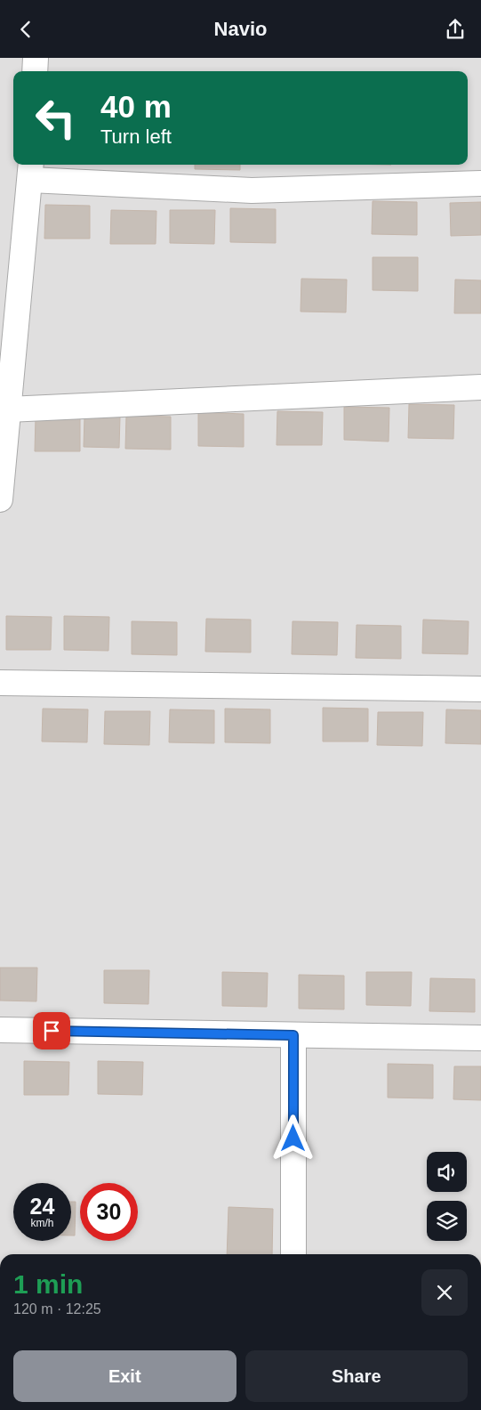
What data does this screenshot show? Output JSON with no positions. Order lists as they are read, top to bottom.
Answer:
{
  "page": {
    "header": "Navio",
    "turn": ["40 m", "Turn left"],
    "speed": "24 km/h",
    "limit": "30",
    "heading": ["1 min", "120 m · 12:25"],
    "buttons": ["Exit", "Share"]
  }
}
